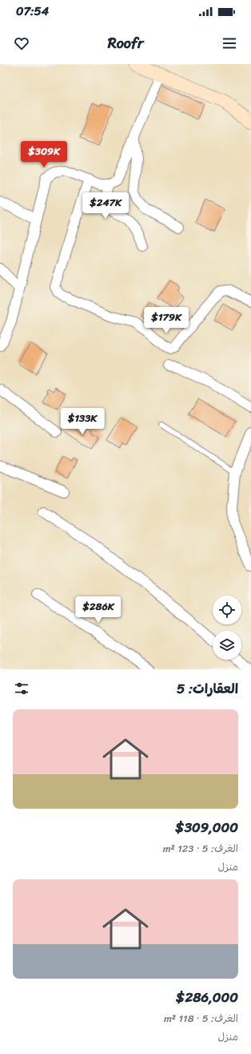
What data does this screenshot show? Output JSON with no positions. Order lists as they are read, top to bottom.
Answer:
{
  "page": {
    "status": "07:54",
    "header": "Roofr",
    "price": [
      "$309K",
      "$247K",
      "$179K",
      "$133K",
      "$286K"
    ],
    "heading": "العقارات: 5",
    "list": [
      {
        "name": "$309,000",
        "note": "الغرف: 5 · 123 m² · منزل"
      },
      {
        "name": "$286,000",
        "note": "الغرف: 5 · 118 m² · منزل"
      }
    ]
  }
}
